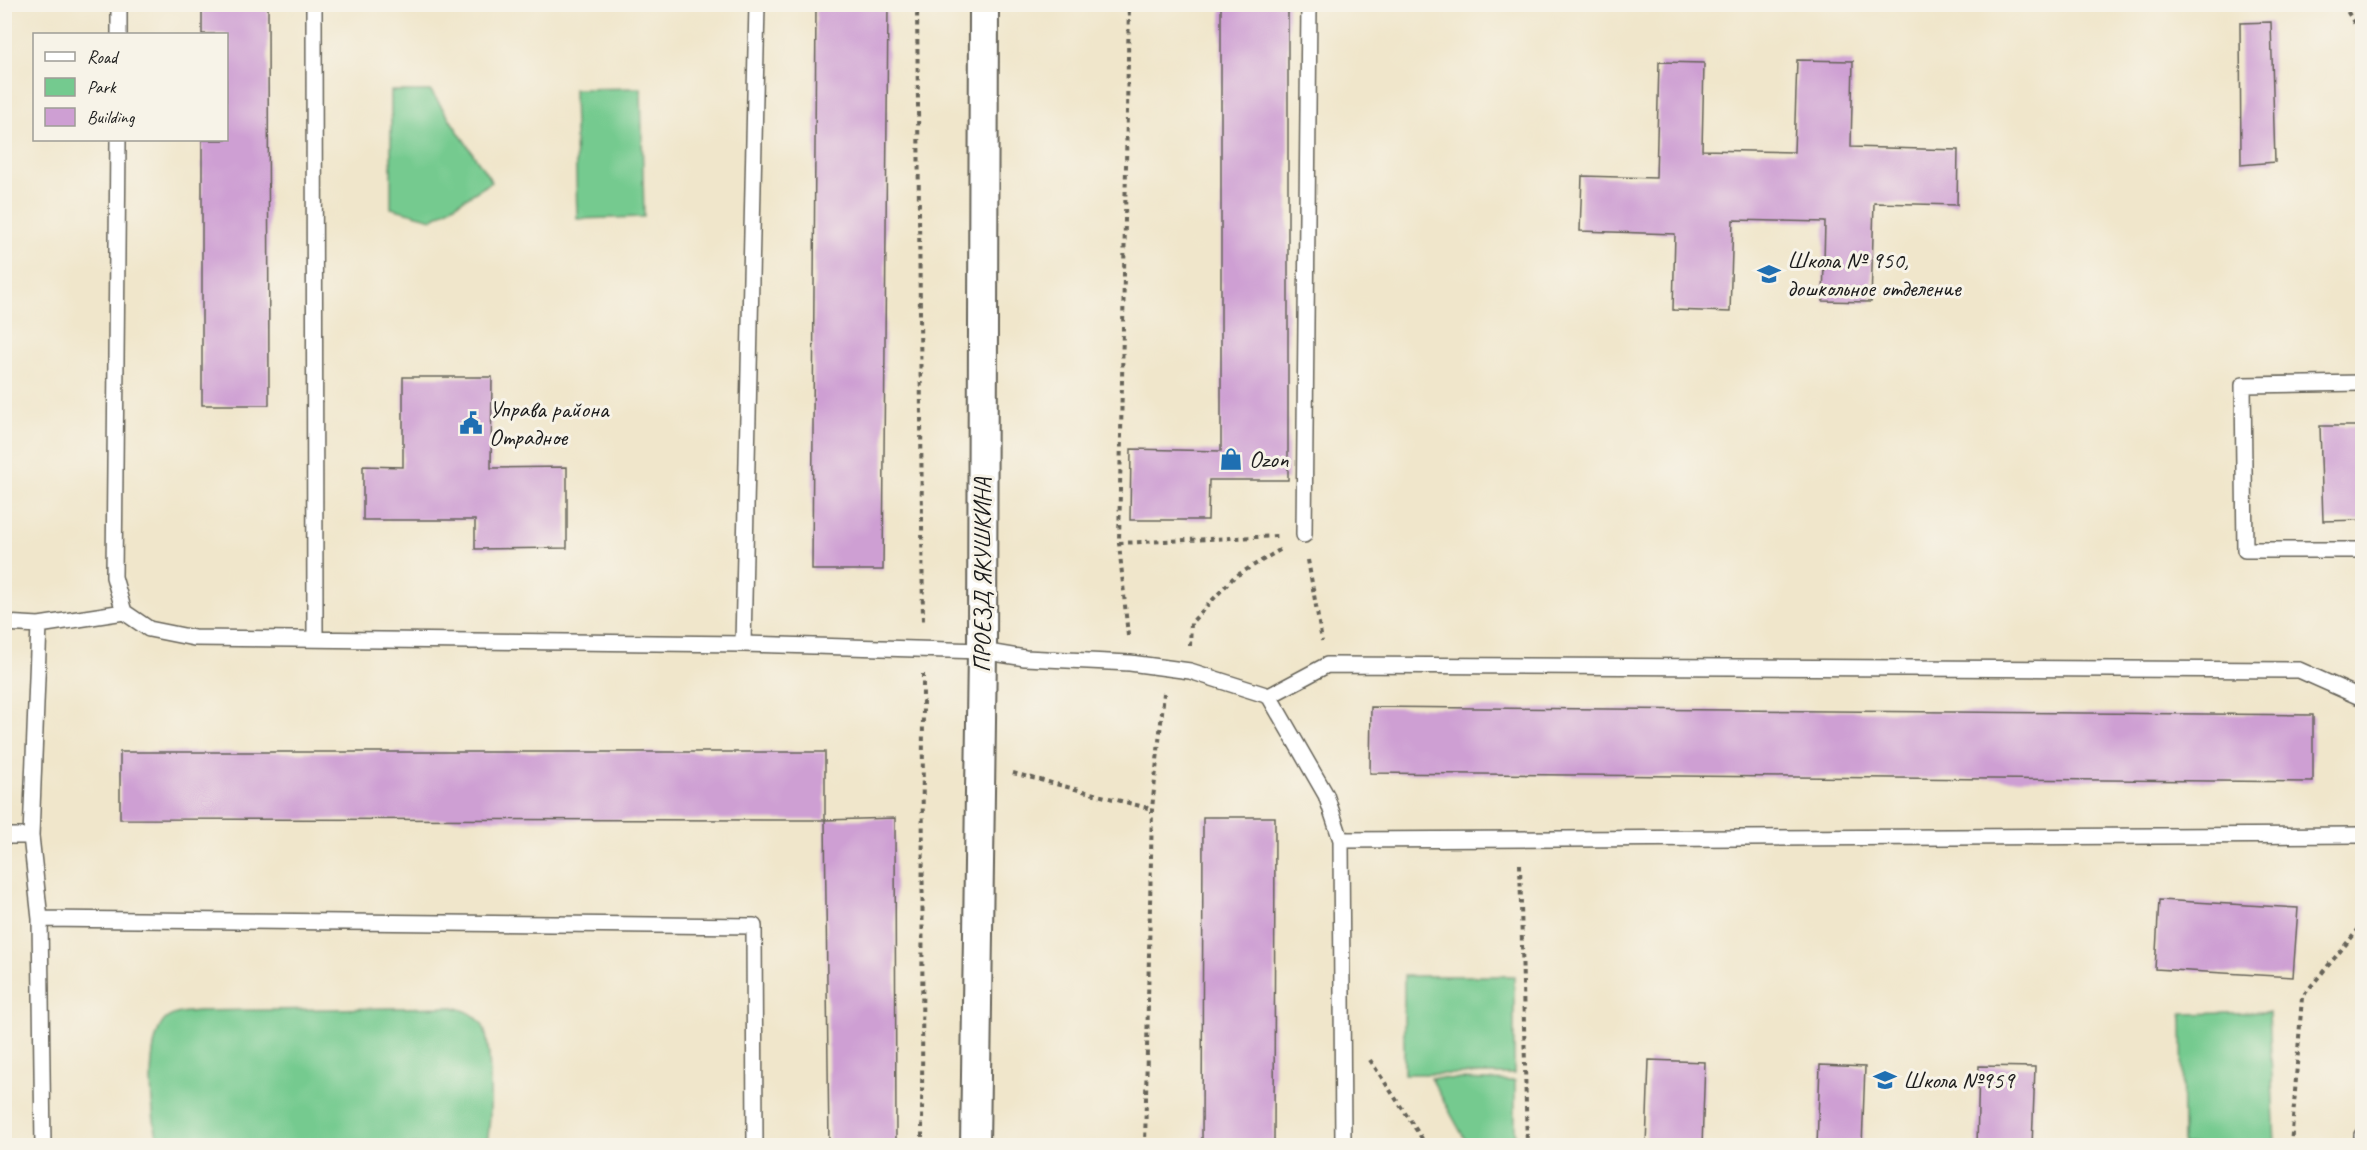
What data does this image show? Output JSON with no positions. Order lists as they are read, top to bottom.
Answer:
{
  "streets": {
    "street": ["ПРОЕЗД ЯКУШКИНА"]
  },
  "places": {
    "school or university": ["Школа № 950, дошкольное отделение", "Школа №959"],
    "public building": ["Управа района Отрадное"],
    "shop": ["Ozon"]
  },
  "legend": ["Road", "Park", "Building"]
}
